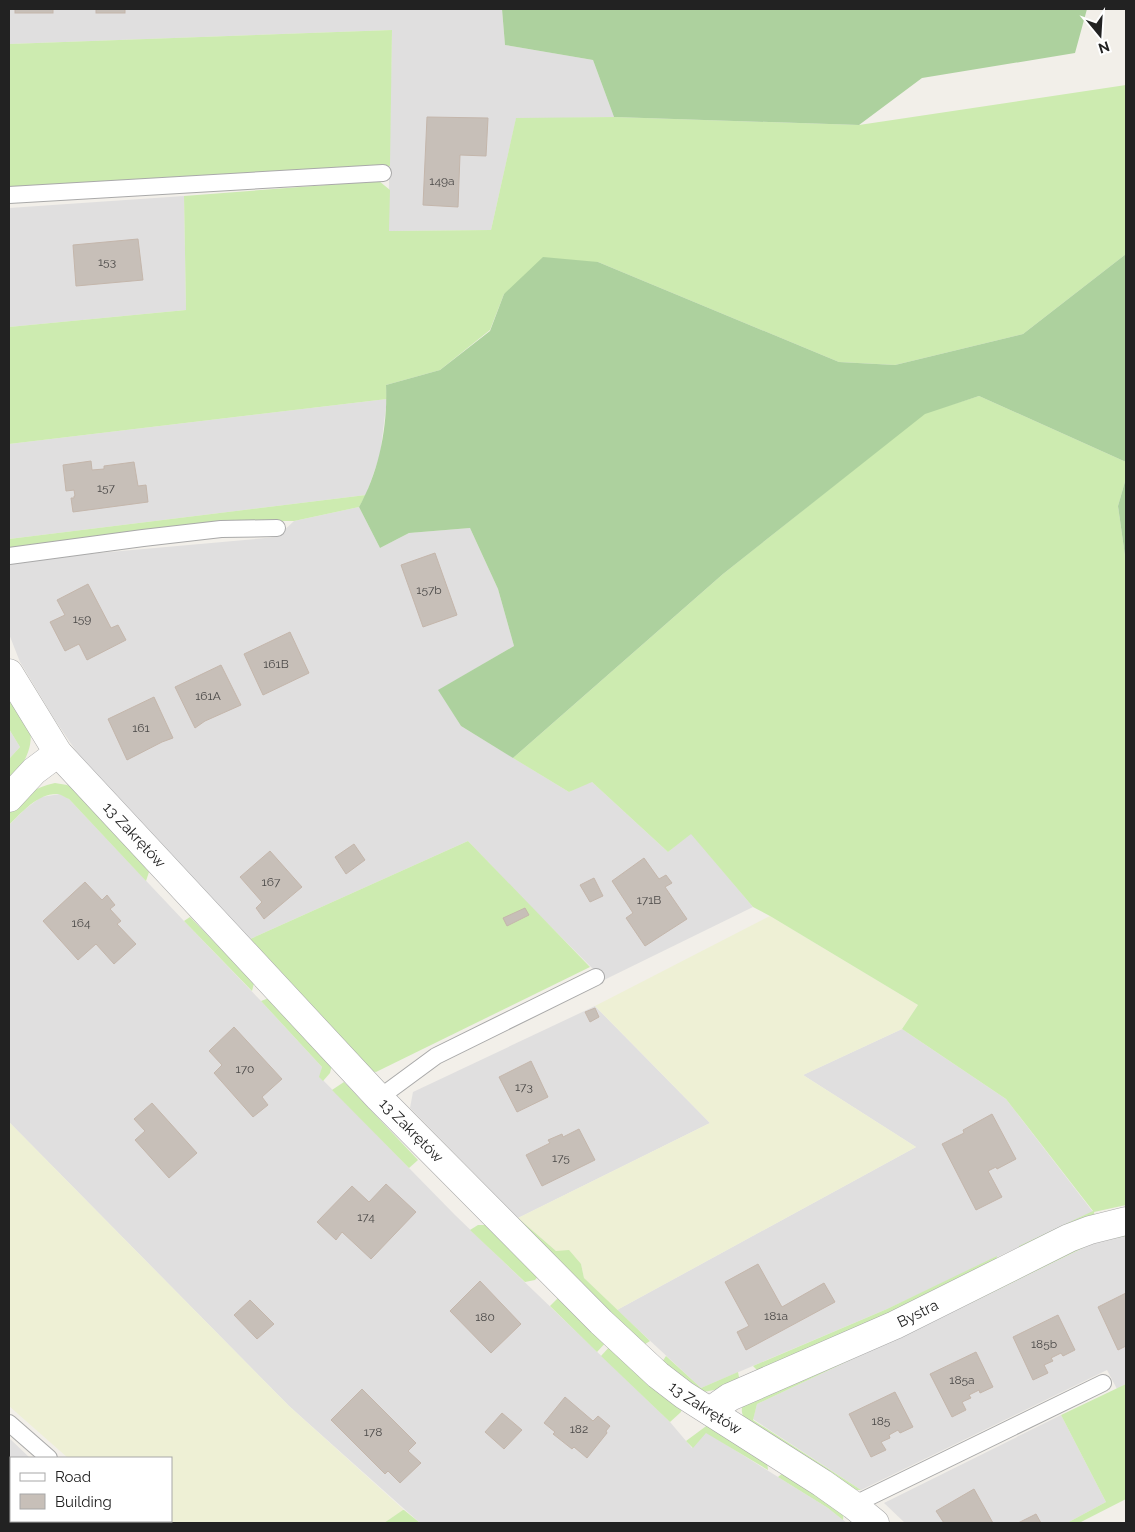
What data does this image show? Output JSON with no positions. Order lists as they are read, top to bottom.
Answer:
{
  "streets": {
    "street": ["13 Zakrętów", "Bystra"]
  },
  "crossings": [
    ["13 Zakrętów", "Bystra"]
  ],
  "house_numbers": [
    "149a",
    "153",
    "157",
    "157b",
    "159",
    "161B",
    "161A",
    "161",
    "167",
    "171B",
    "164",
    "170",
    "173",
    "175",
    "174",
    "181a",
    "180",
    "185b",
    "185a",
    "185",
    "182",
    "178"
  ],
  "legend": ["Road", "Building"],
  "north": "bottom"
}
